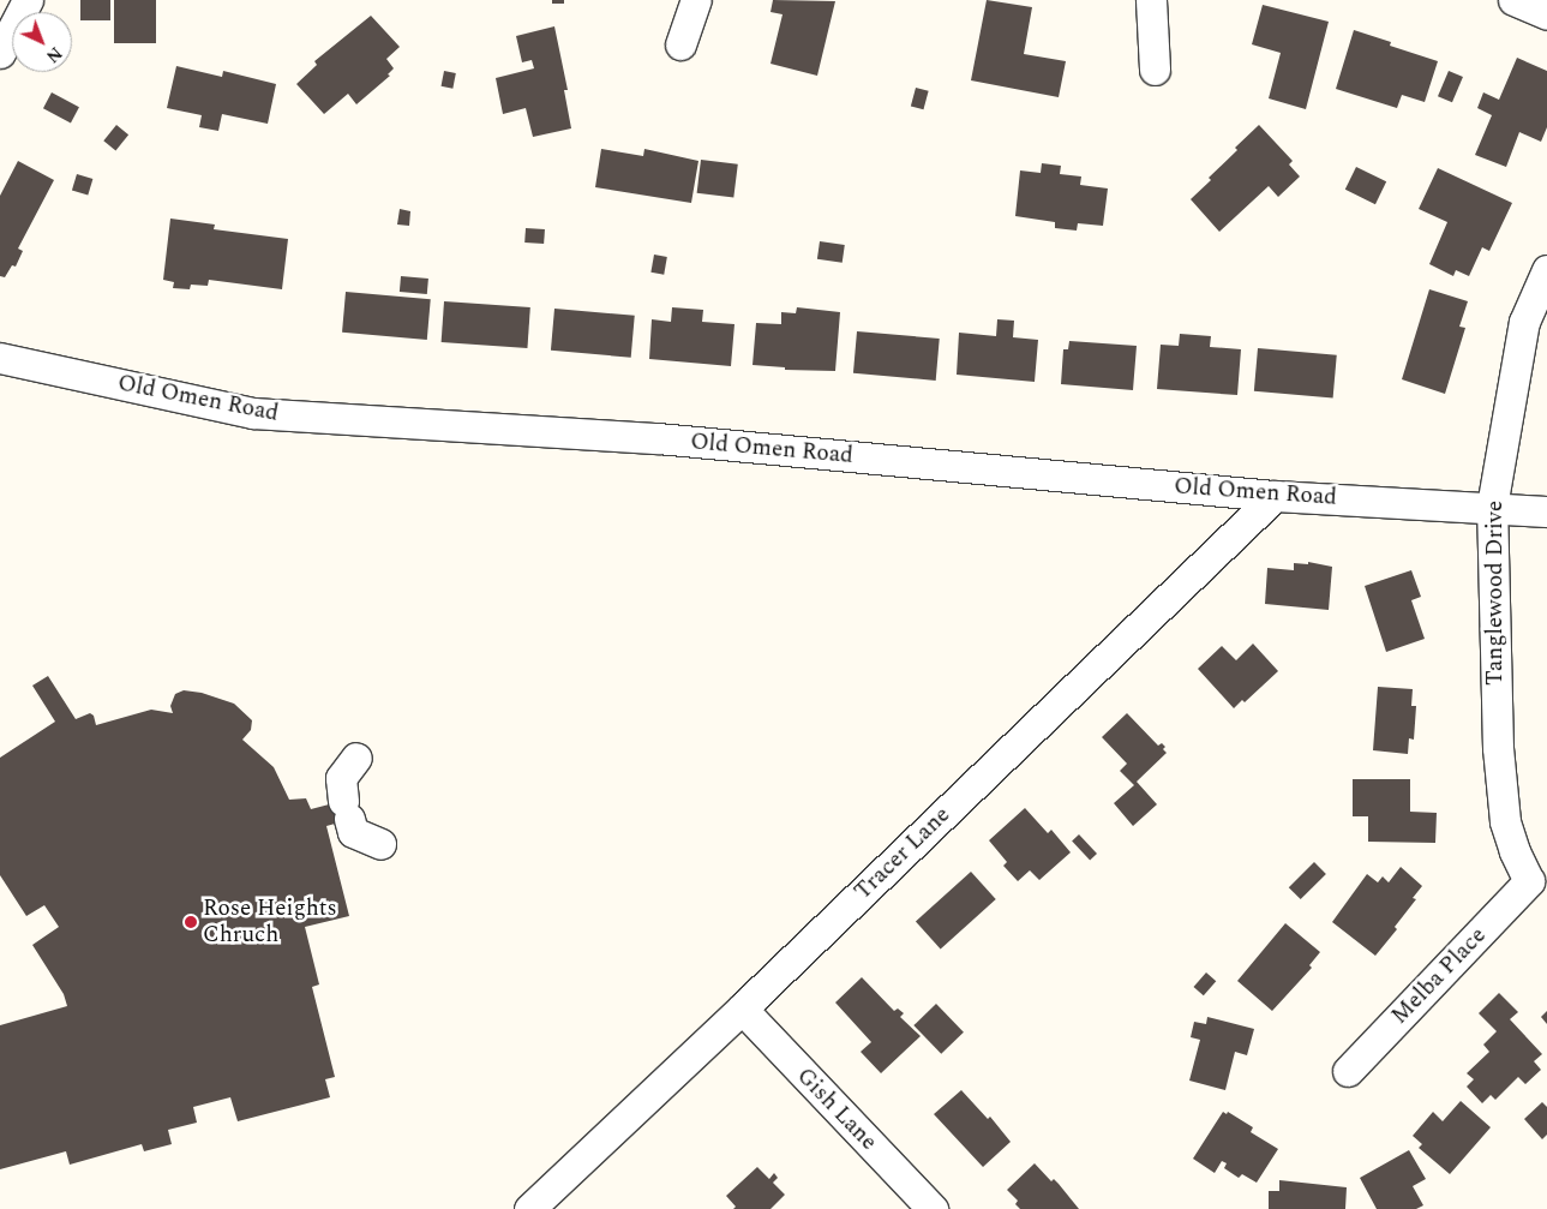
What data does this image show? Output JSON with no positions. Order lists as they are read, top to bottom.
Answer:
{
  "streets": {
    "street": [
      "Old Omen Road",
      "Tanglewood Drive",
      "Tracer Lane",
      "Melba Place",
      "Gish Lane"
    ]
  },
  "crossings": [
    ["Old Omen Road", "Tanglewood Drive"],
    ["Old Omen Road", "Tracer Lane"],
    ["Tanglewood Drive", "Melba Place"],
    ["Tracer Lane", "Gish Lane"]
  ],
  "places": ["Rose Heights Chruch"],
  "north": "bottom right"
}
